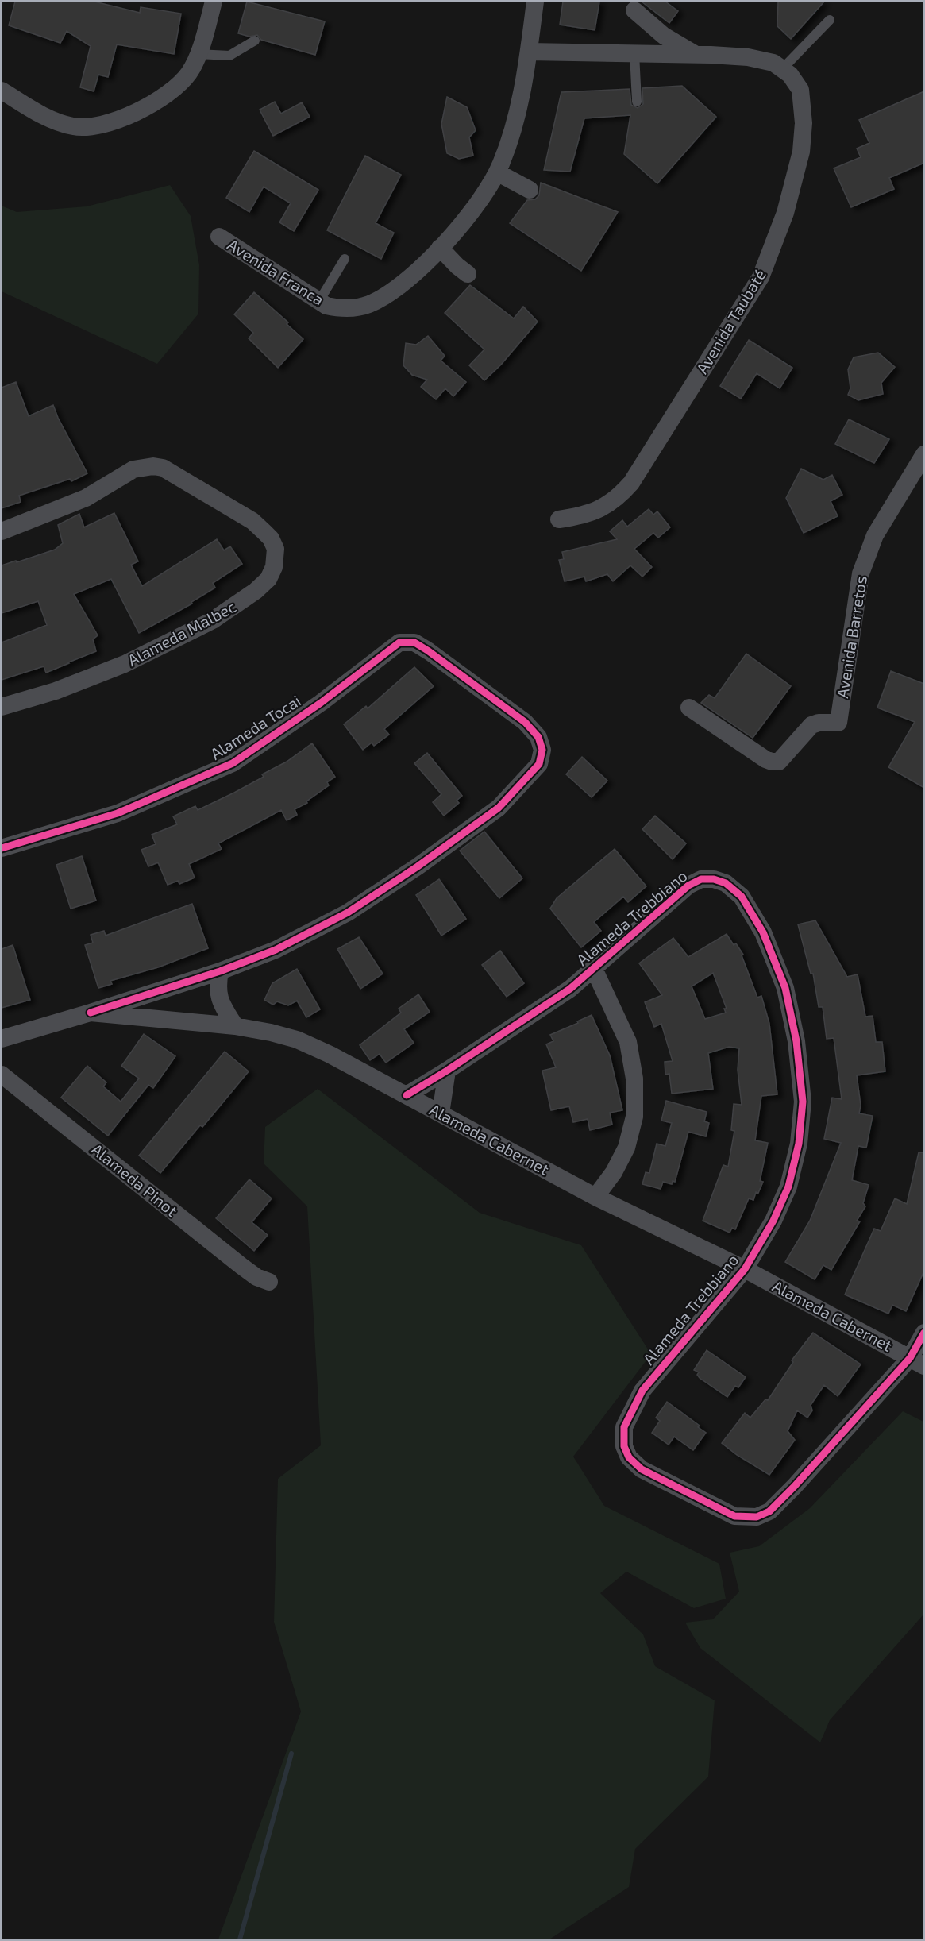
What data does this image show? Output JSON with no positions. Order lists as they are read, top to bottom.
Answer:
{
  "streets": {
    "street": [
      "Avenida Franca",
      "Avenida Taubaté",
      "Alameda Malbec",
      "Avenida Barretos",
      "Alameda Tocai",
      "Alameda Trebbiano",
      "Alameda Cabernet",
      "Alameda Pinot"
    ]
  },
  "crossings": [
    ["Avenida Franca", "Avenida Taubaté"],
    ["Alameda Tocai", "Alameda Cabernet"],
    ["Alameda Trebbiano", "Alameda Cabernet"]
  ]
}
